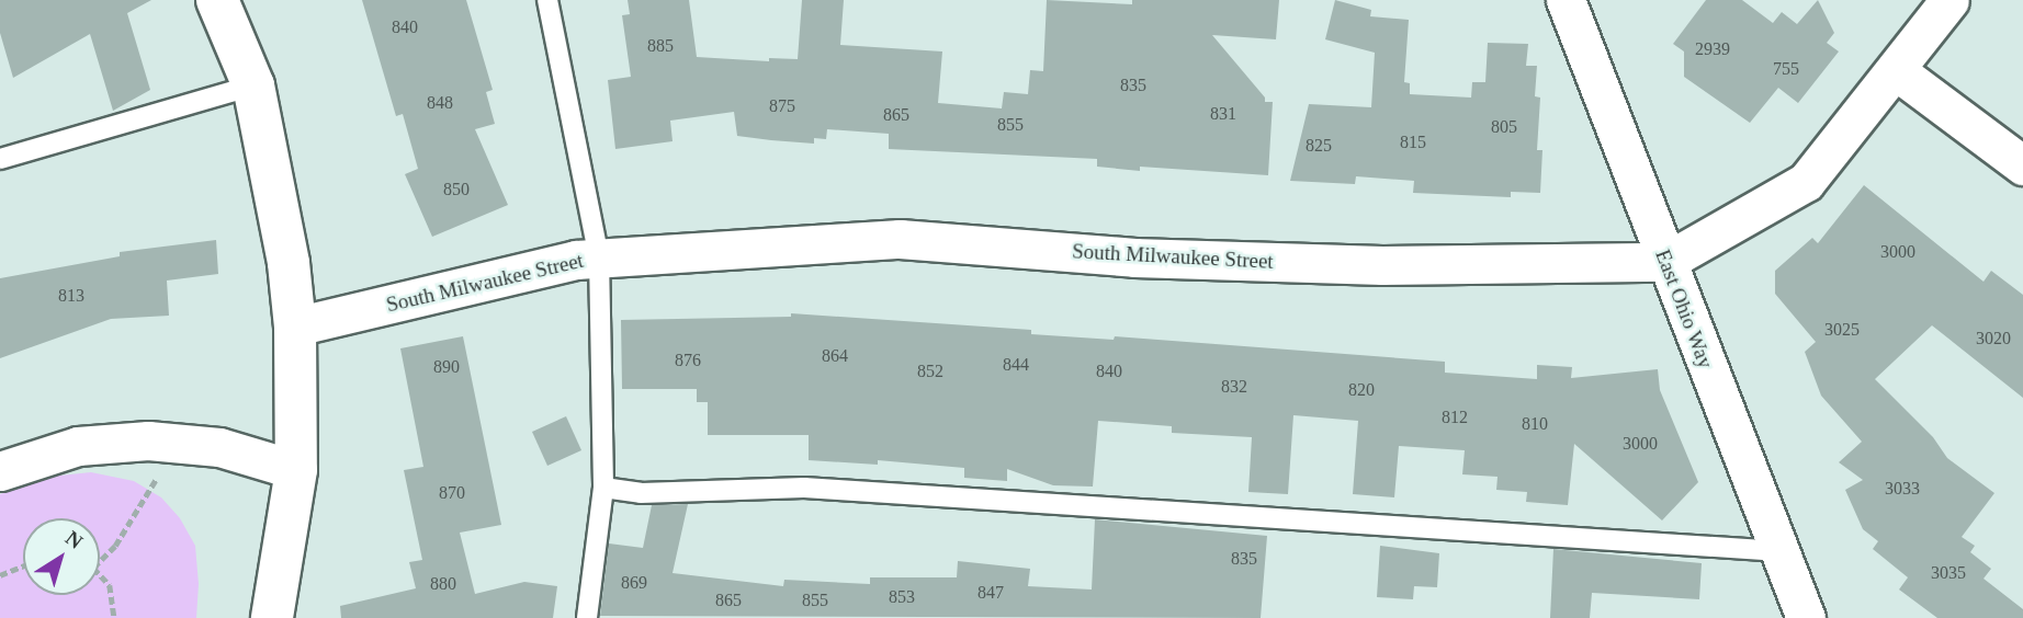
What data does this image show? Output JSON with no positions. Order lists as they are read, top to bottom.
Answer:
{
  "streets": {
    "street": ["South Milwaukee Street", "East Ohio Way"]
  },
  "crossings": [
    ["South Milwaukee Street", "East Ohio Way"]
  ],
  "house_numbers": [
    "840",
    "885",
    "2939",
    "755",
    "835",
    "848",
    "875",
    "831",
    "865",
    "855",
    "805",
    "815",
    "825",
    "850",
    "3000",
    "813",
    "3025",
    "3020",
    "864",
    "876",
    "844",
    "890",
    "852",
    "840",
    "832",
    "820",
    "812",
    "810",
    "3000",
    "3033",
    "870",
    "835",
    "3035",
    "869",
    "880",
    "847",
    "853",
    "865",
    "855"
  ],
  "north": "top right"
}
